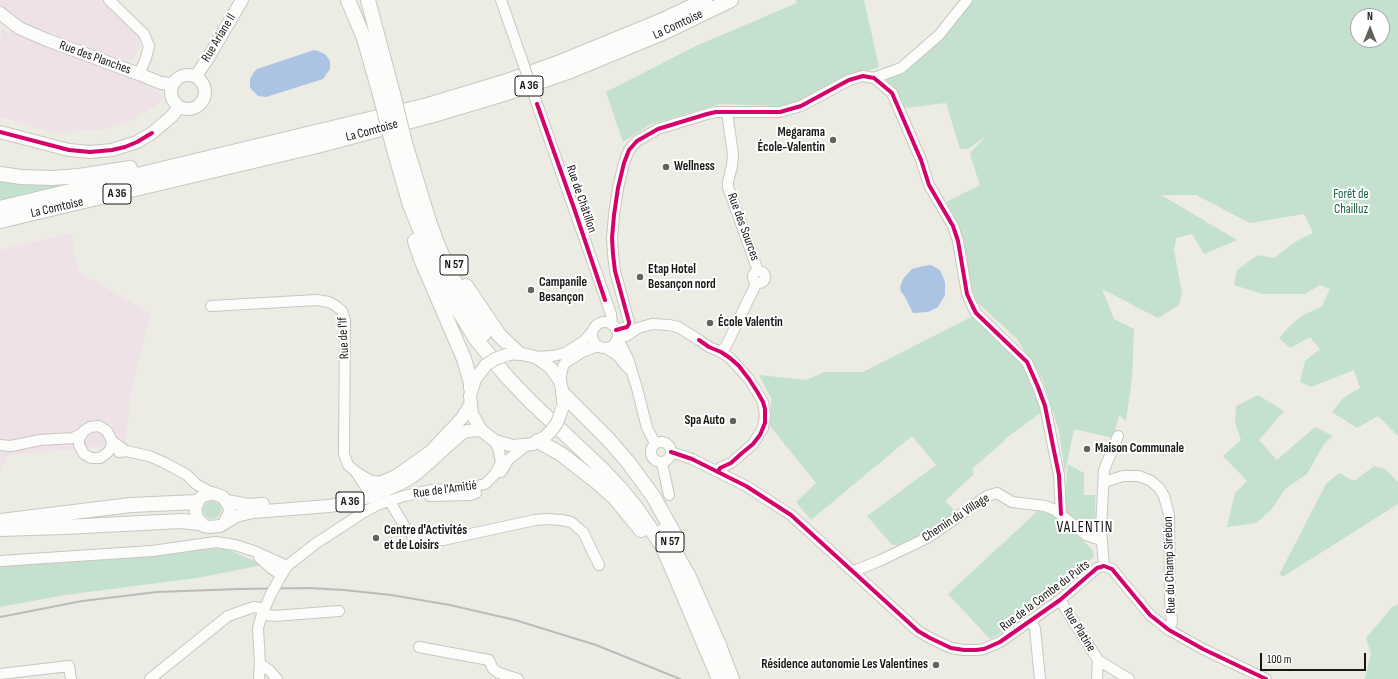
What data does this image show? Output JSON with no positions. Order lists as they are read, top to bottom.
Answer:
{
  "streets": {
    "highway": ["La Comtoise", "A 36", "N 57"],
    "main road": ["Rue Ariane II", "Rue des Planches"],
    "street": [
      "Rue de Châtillon",
      "Rue des Sources",
      "Rue de l'If",
      "Rue de l'Amitié",
      "Chemin du Village",
      "Rue du Champ Sirebon",
      "Rue de la Combe du Puits",
      "Rue Platine"
    ]
  },
  "crossings": [
    ["La Comtoise", "A 36"],
    ["Rue Ariane II", "Rue des Planches"],
    ["A 36", "N 57"],
    ["A 36", "Rue de l'Amitié"],
    ["Rue de Châtillon", "N 57"],
    ["N 57", "Rue de l'Amitié"],
    ["Chemin du Village", "Rue de la Combe du Puits"],
    ["Rue du Champ Sirebon", "Rue de la Combe du Puits"],
    ["Rue de la Combe du Puits", "Rue Platine"]
  ],
  "districts": ["VALENTIN"],
  "parks": ["Forêt de Chailluz"],
  "places": [
    "Megarama École-Valentin",
    "Wellness",
    "Etap Hotel Besançon nord",
    "Campanile Besançon",
    "École Valentin",
    "Spa Auto",
    "Maison Communale",
    "Centre d'Activités et de Loisirs",
    "Résidence autonomie Les Valentines"
  ],
  "scale_bar": "100 m",
  "north": "top"
}
